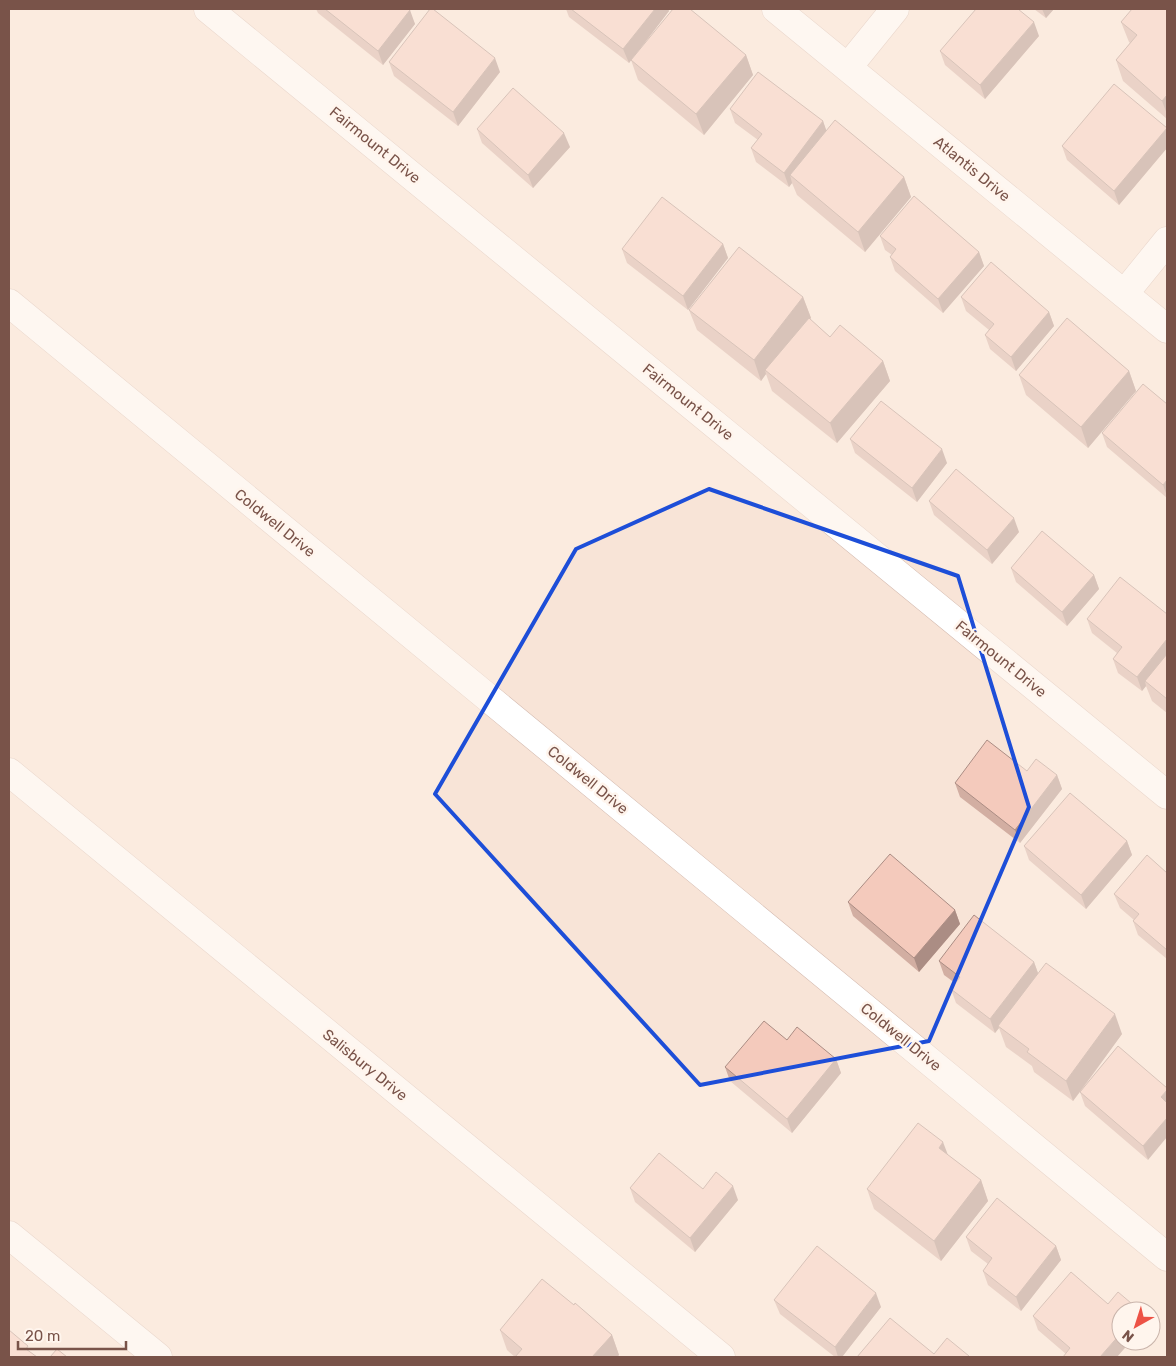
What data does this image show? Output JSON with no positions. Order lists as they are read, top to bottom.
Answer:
{
  "streets": {
    "street": [
      "Fairmount Drive",
      "Atlantis Drive",
      "Coldwell Drive",
      "Salisbury Drive"
    ]
  },
  "scale_bar": "20 m",
  "north": "bottom left"
}
